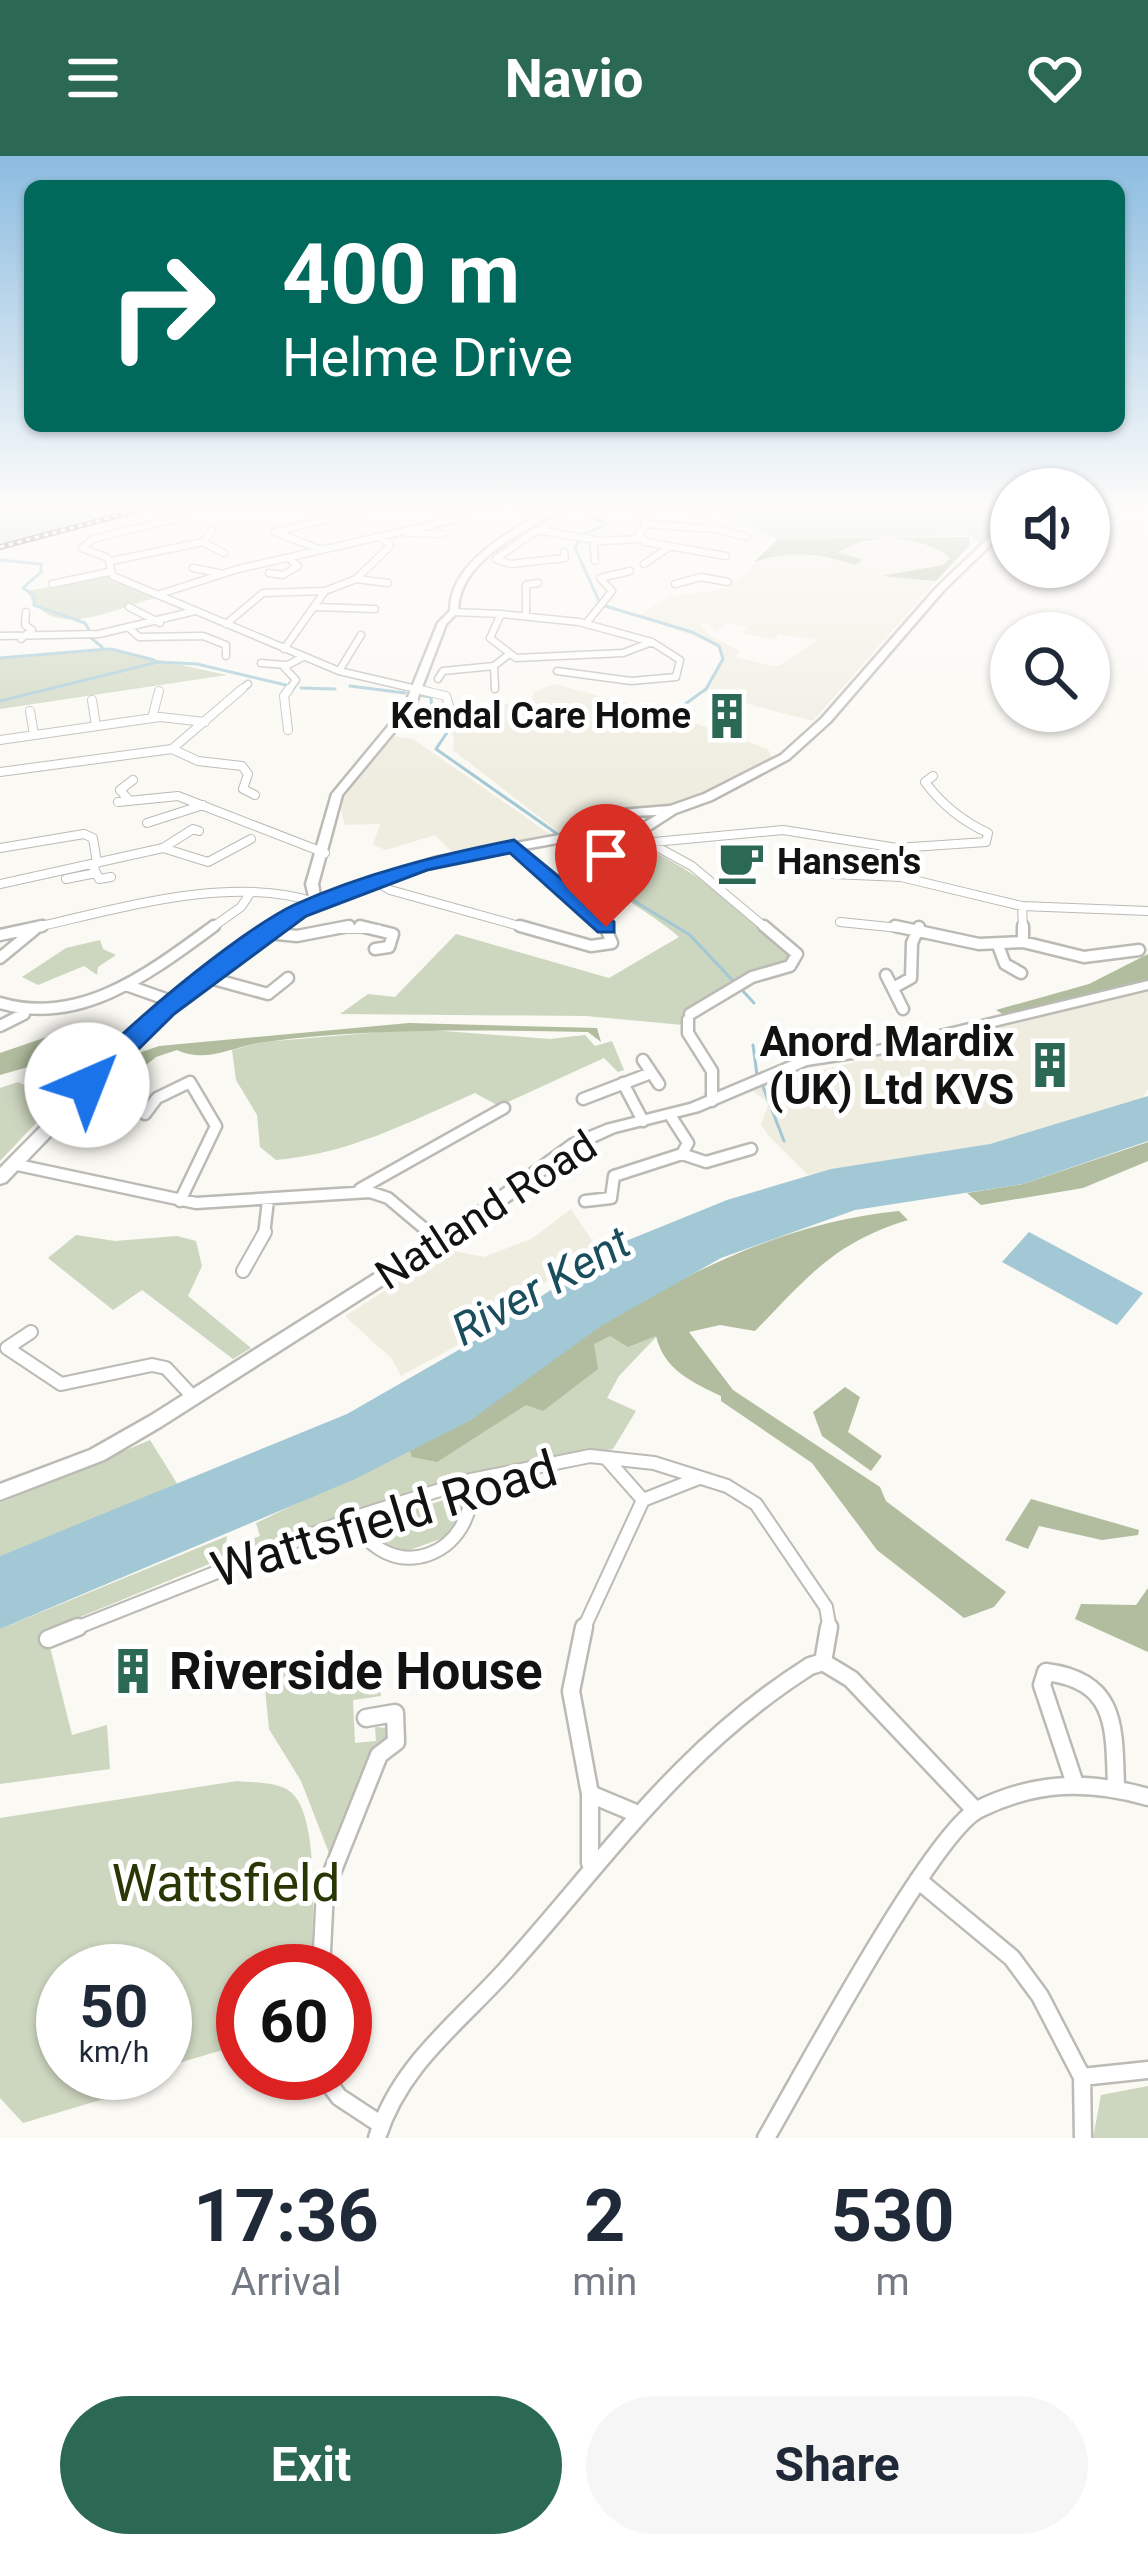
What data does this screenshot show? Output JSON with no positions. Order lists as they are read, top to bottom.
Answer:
{
  "streets": {
    "main road": ["Natland Road"],
    "street": ["Wattsfield Road"]
  },
  "water": ["River Kent"],
  "parks": ["Wattsfield"],
  "places": {
    "building": ["Kendal Care Home", "Anord Mardix (UK) Ltd KVS", "Riverside House"],
    "cafe": ["Hansen's"]
  },
  "page": {
    "header": "Navio",
    "turn": ["400 m", "Helme Drive"],
    "speed": "50 km/h",
    "limit": "60",
    "eta": [
      "17:36",
      "Arrival",
      "2",
      "min",
      "530",
      "m"
    ],
    "buttons": ["Exit", "Share"]
  }
}
